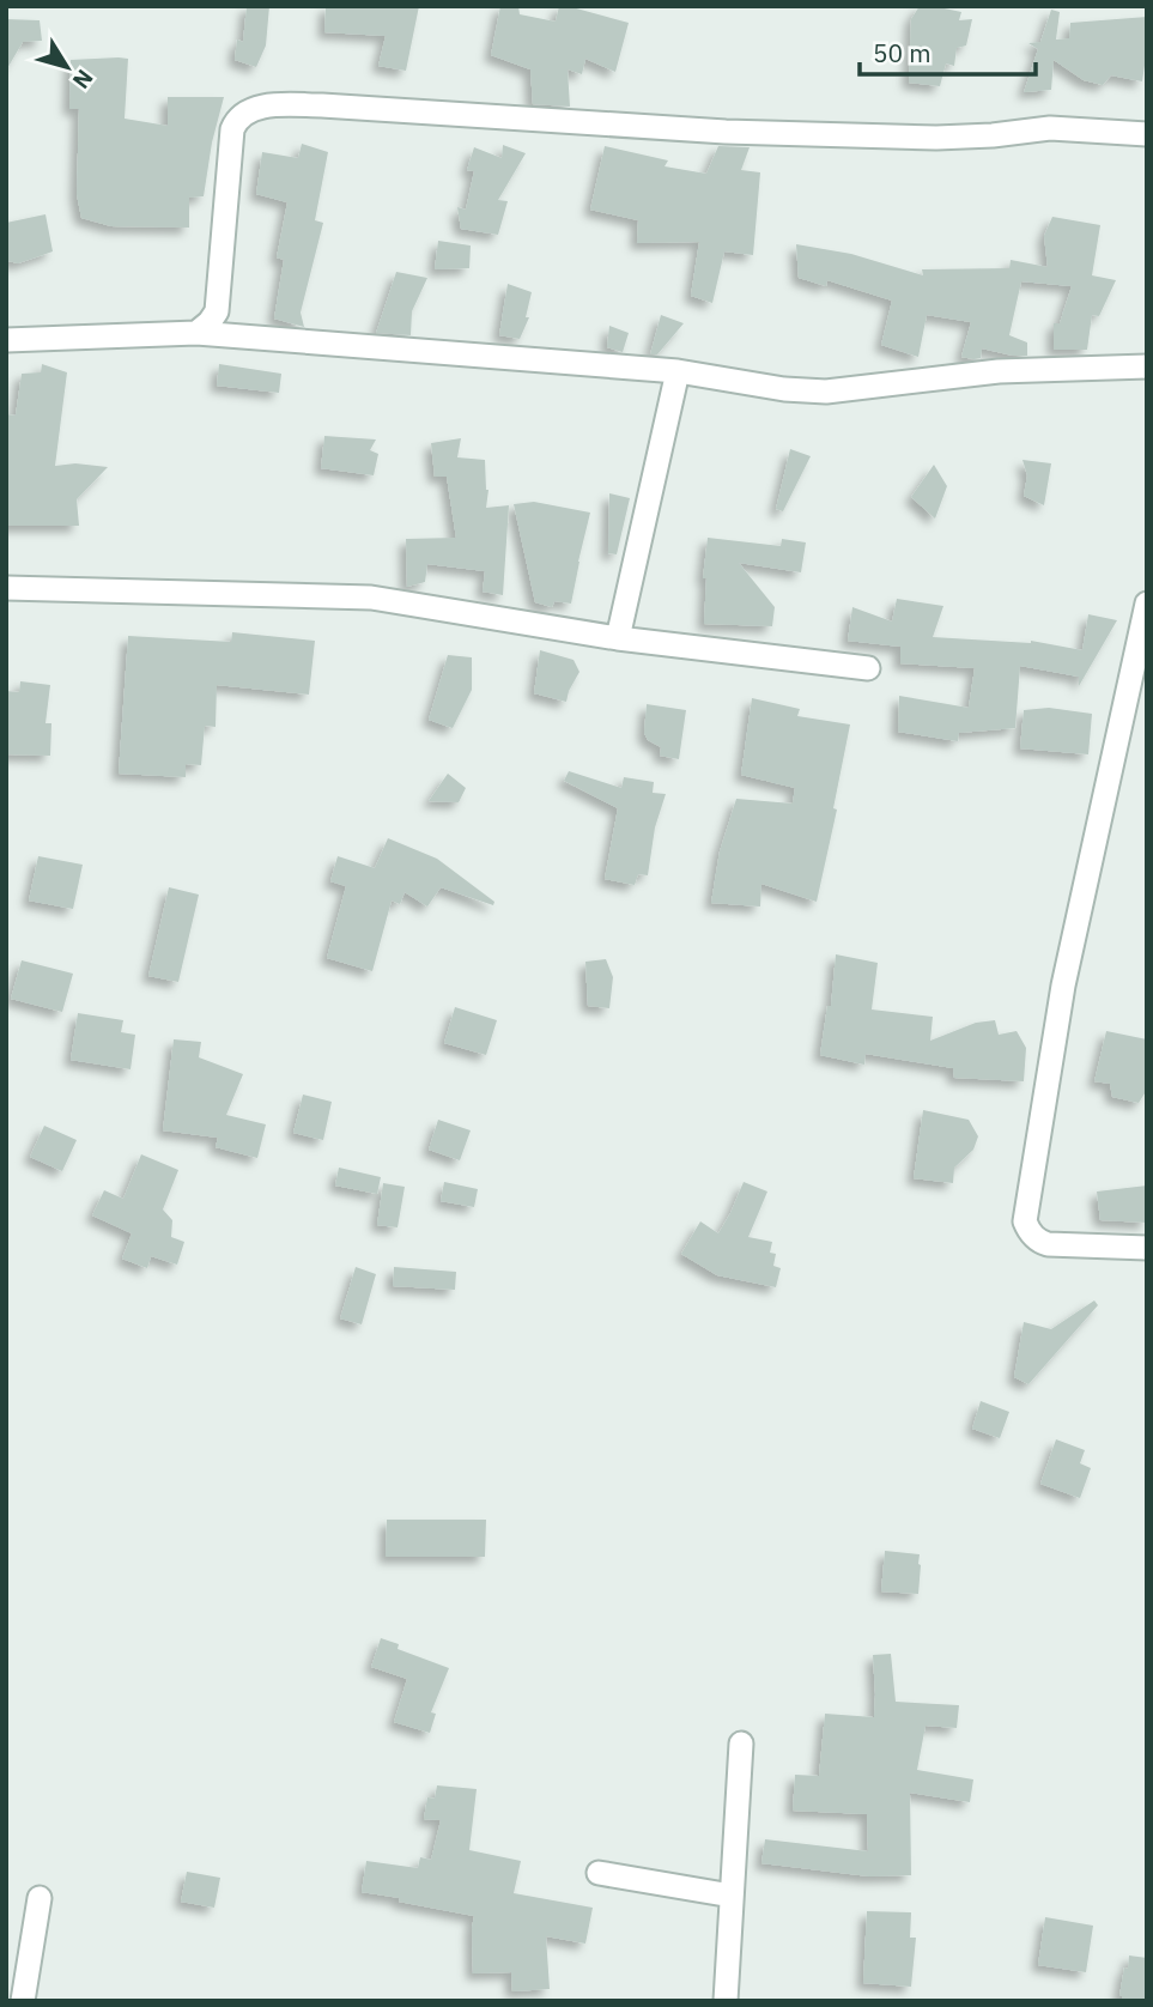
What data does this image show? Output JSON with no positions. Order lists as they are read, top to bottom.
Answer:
{
  "scale_bar": "50 m",
  "north": "bottom right"
}
